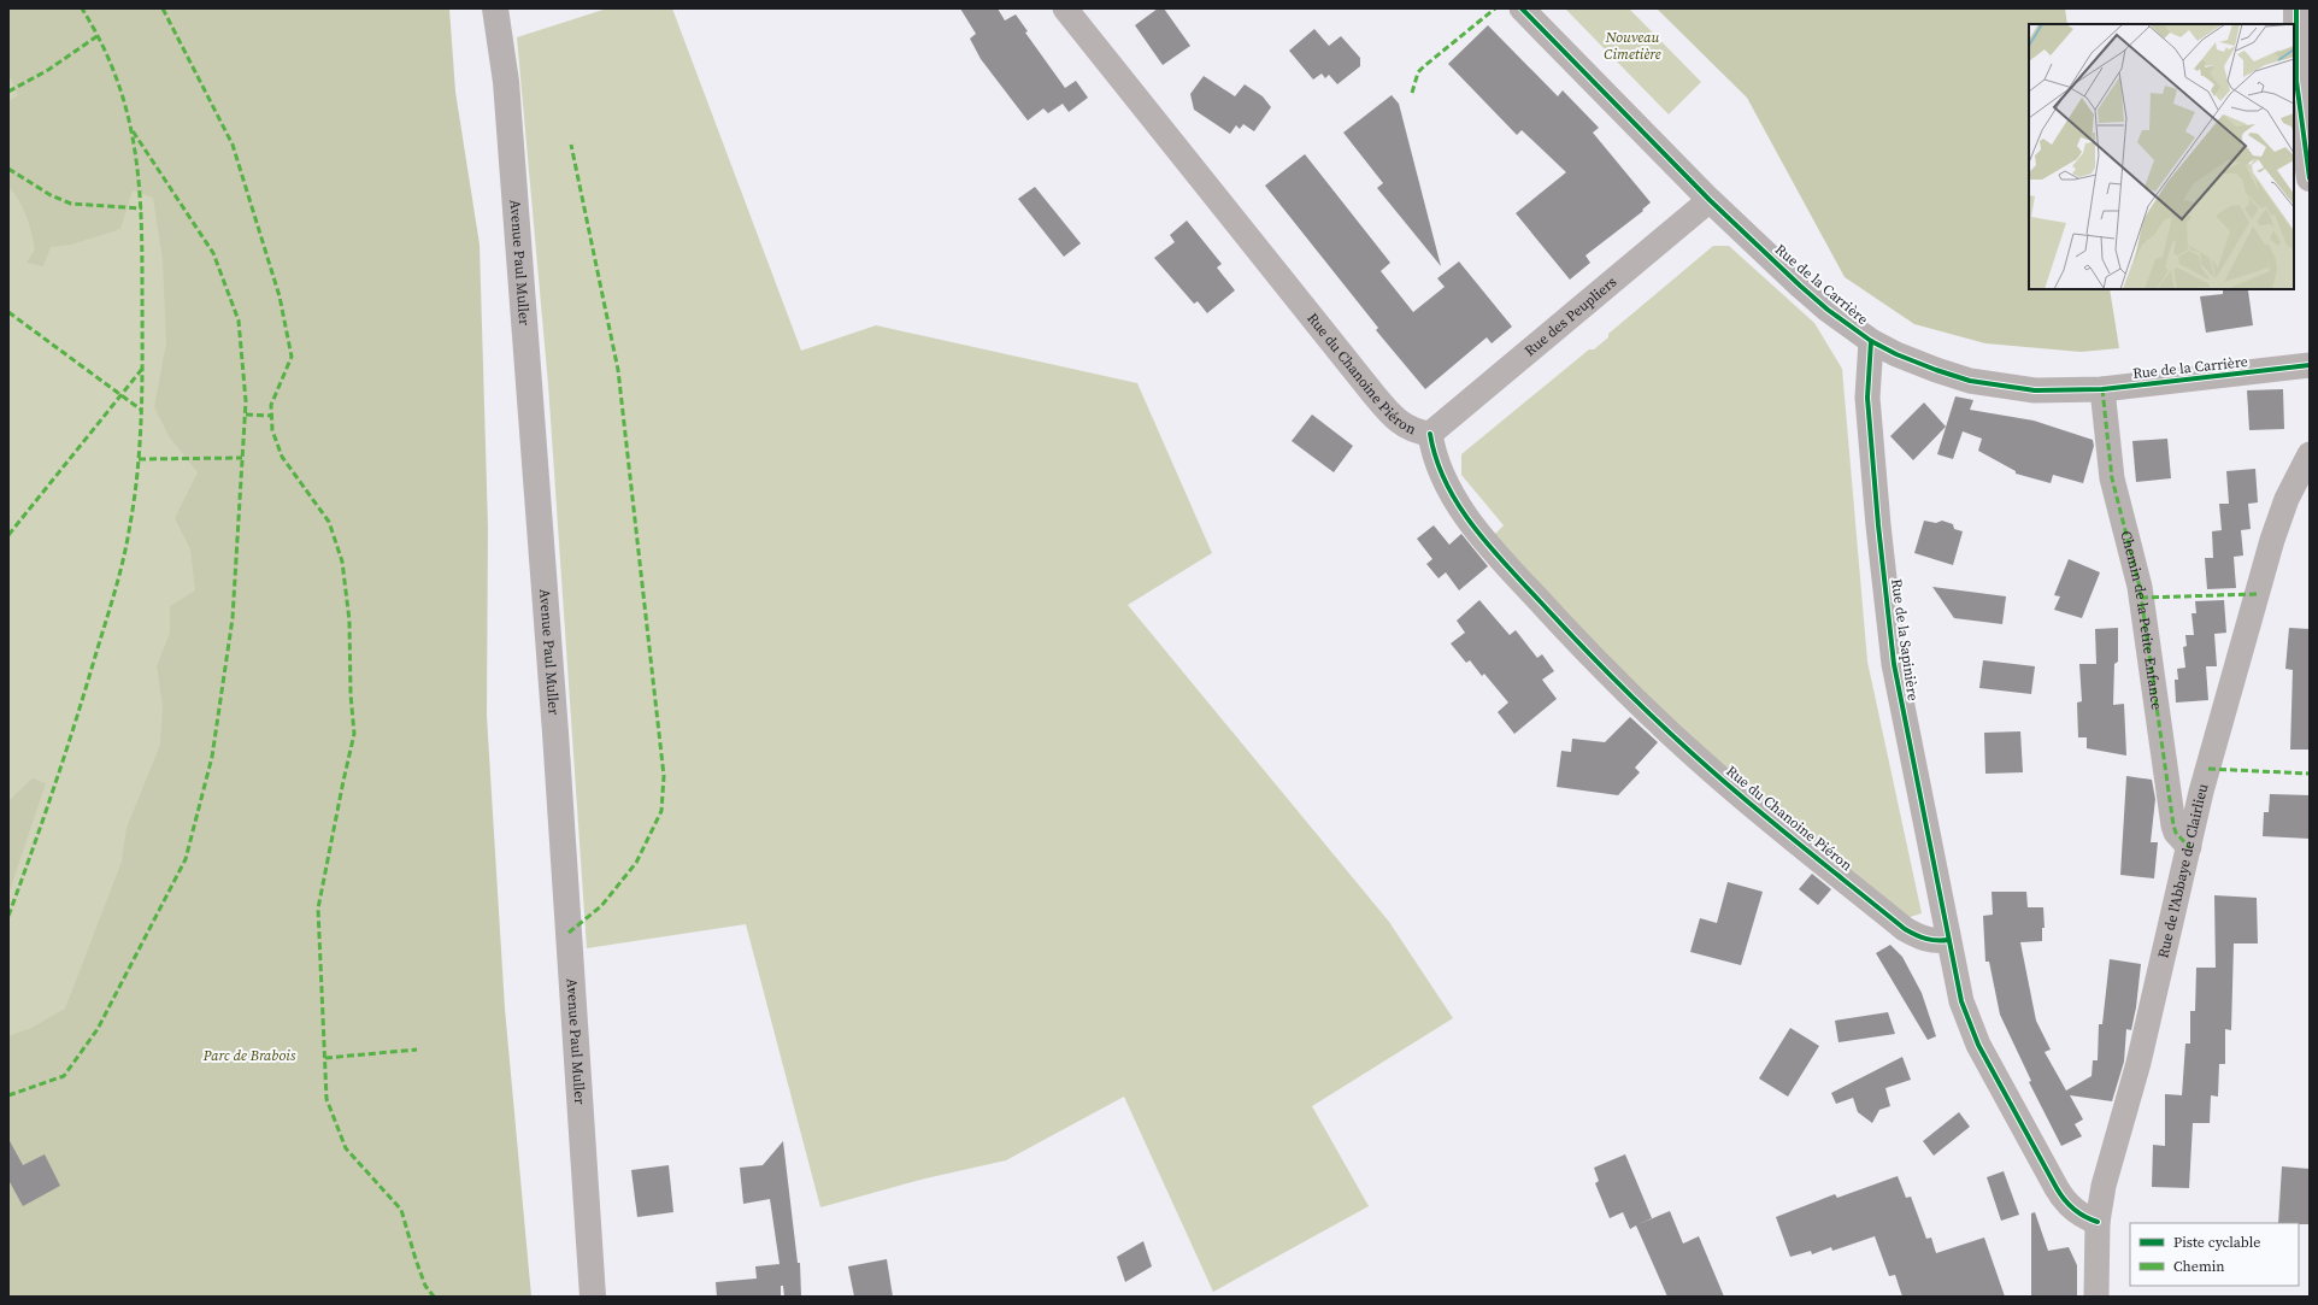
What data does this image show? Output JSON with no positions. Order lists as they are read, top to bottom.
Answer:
{
  "streets": {
    "main road": ["Avenue Paul Muller"],
    "street": [
      "Rue de la Carrière",
      "Rue des Peupliers",
      "Rue du Chanoine Piéron",
      "Chemin de la Petite Enfance",
      "Rue de la Sapinière",
      "Rue de l'Abbaye de Clairlieu"
    ]
  },
  "crossings": [
    ["Rue de la Carrière", "Rue des Peupliers"],
    ["Rue de la Carrière", "Chemin de la Petite Enfance"],
    ["Rue de la Carrière", "Rue de la Sapinière"],
    ["Rue des Peupliers", "Rue du Chanoine Piéron"],
    ["Rue du Chanoine Piéron", "Rue de la Sapinière"],
    ["Chemin de la Petite Enfance", "Rue de l'Abbaye de Clairlieu"]
  ],
  "parks": ["Nouveau Cimetière", "Parc de Brabois"],
  "legend": ["Piste cyclable", "Chemin"]
}
